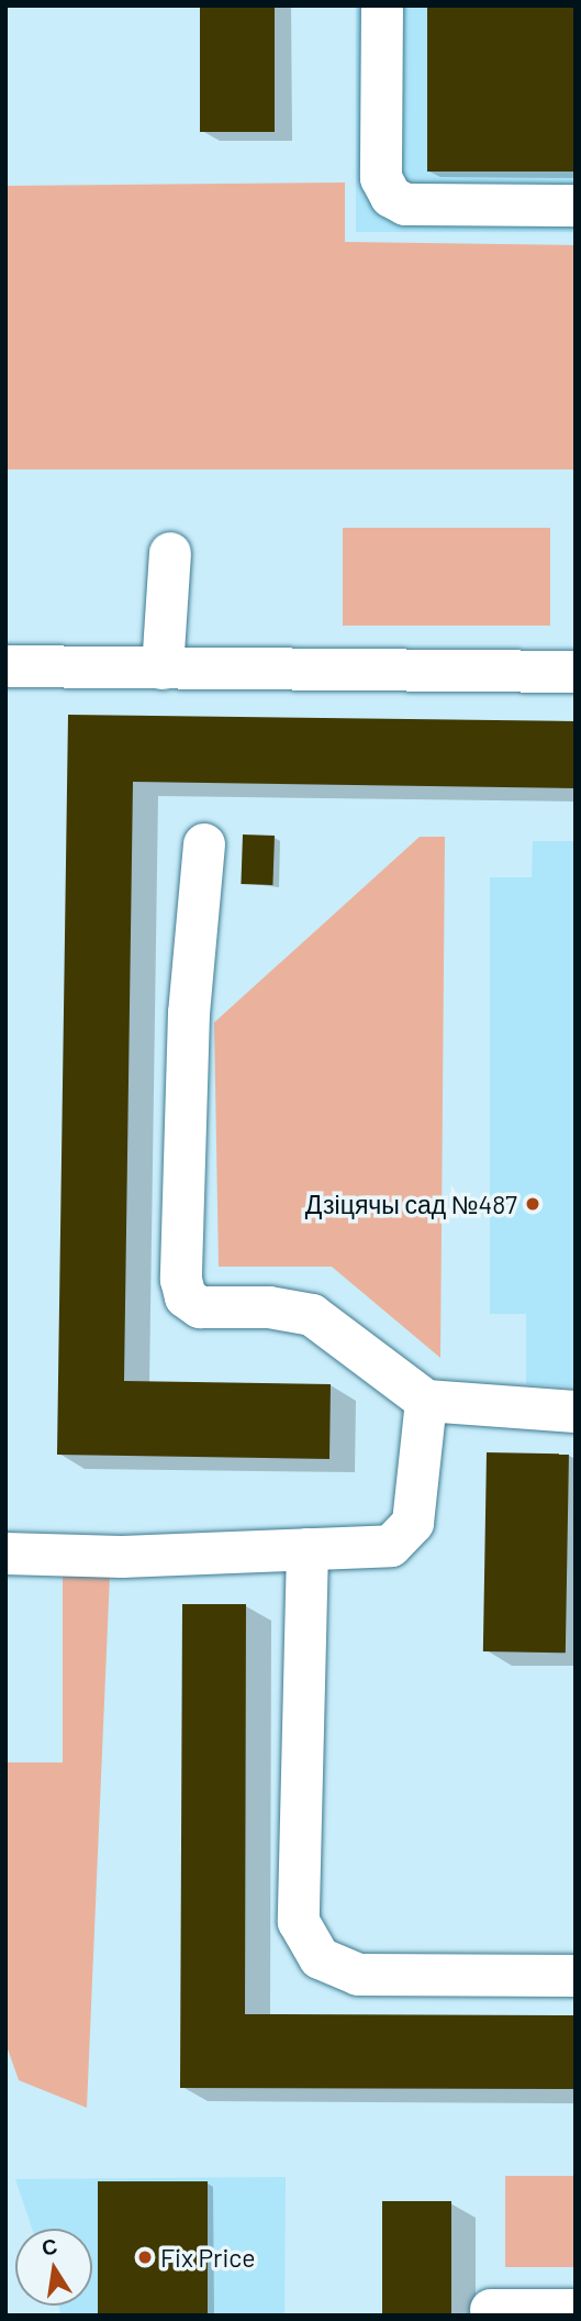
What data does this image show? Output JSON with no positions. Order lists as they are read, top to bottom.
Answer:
{
  "places": ["Дзіцячы сад №487", "Fix Price"],
  "north": "top"
}
